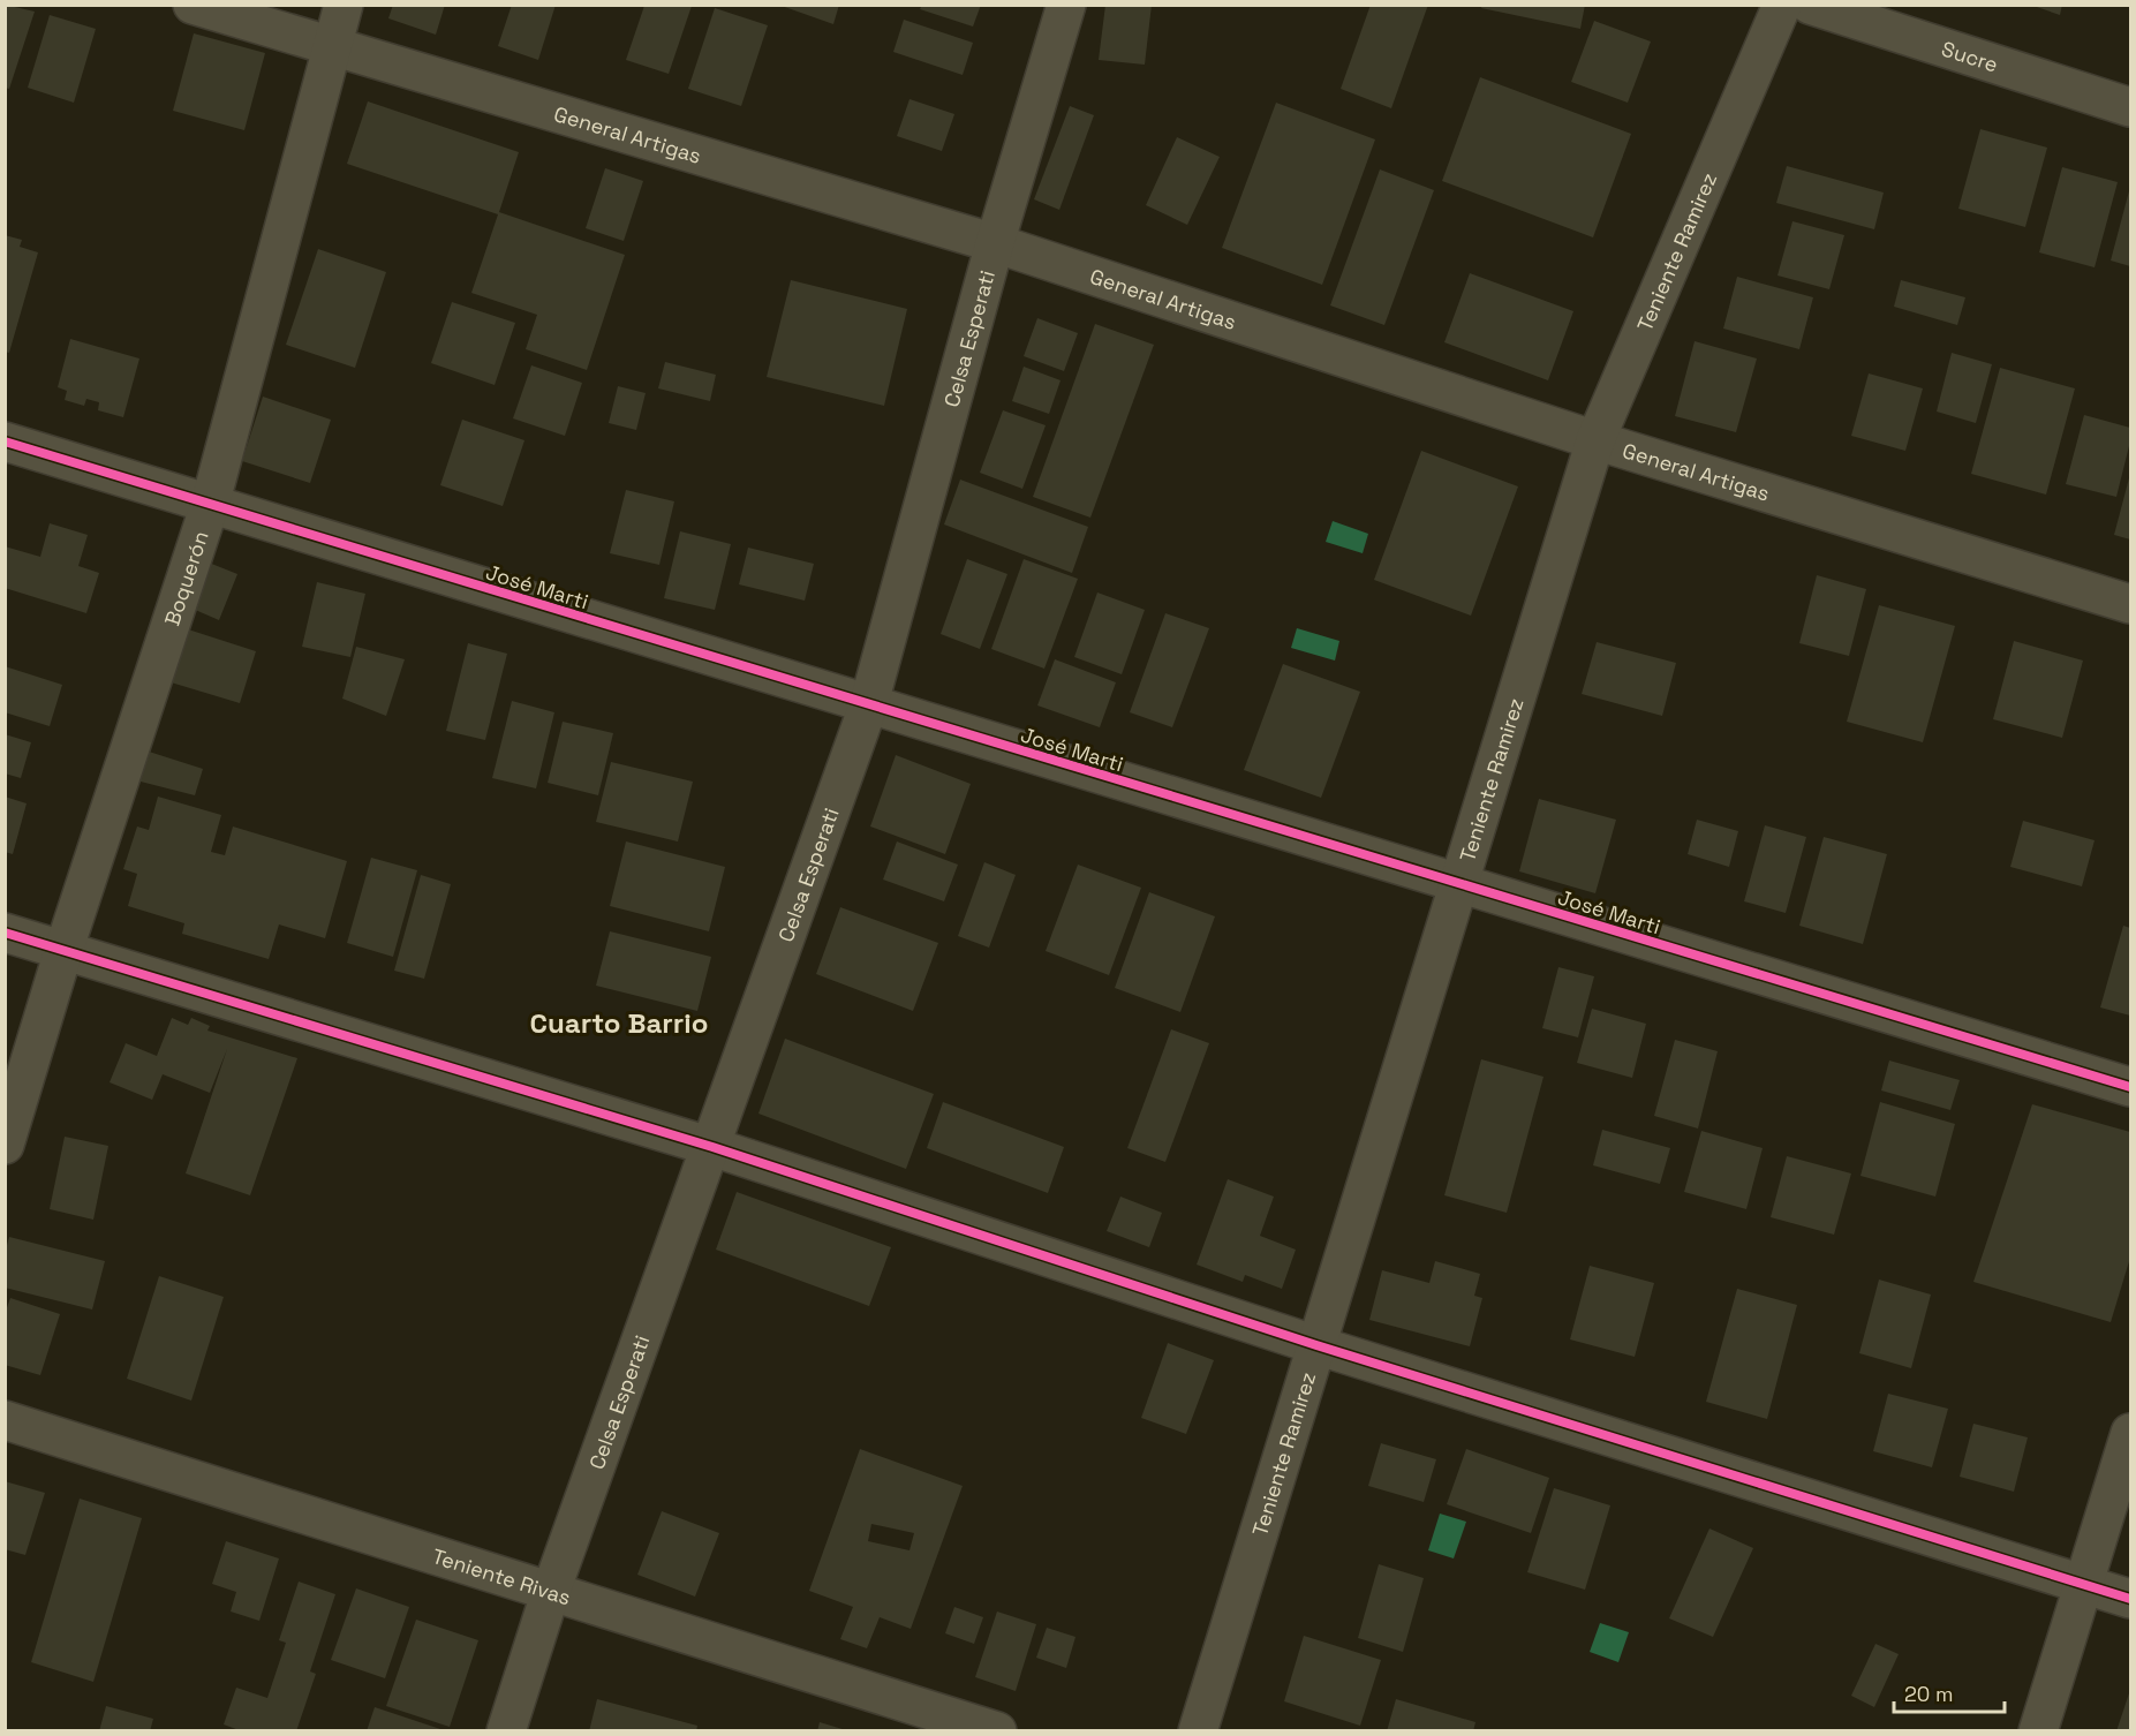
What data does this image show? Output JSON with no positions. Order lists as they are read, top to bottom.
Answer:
{
  "streets": {
    "street": [
      "Sucre",
      "General Artigas",
      "Teniente Ramirez",
      "Celsa Esperati",
      "Boquerón",
      "José Marti",
      "Teniente Rivas"
    ]
  },
  "crossings": [
    ["General Artigas", "Teniente Ramirez"],
    ["General Artigas", "Celsa Esperati"],
    ["General Artigas", "Boquerón"],
    ["Teniente Ramirez", "José Marti"],
    ["Celsa Esperati", "José Marti"],
    ["Celsa Esperati", "Teniente Rivas"],
    ["Boquerón", "José Marti"]
  ],
  "districts": ["Cuarto Barrio"],
  "scale_bar": "20 m"
}
